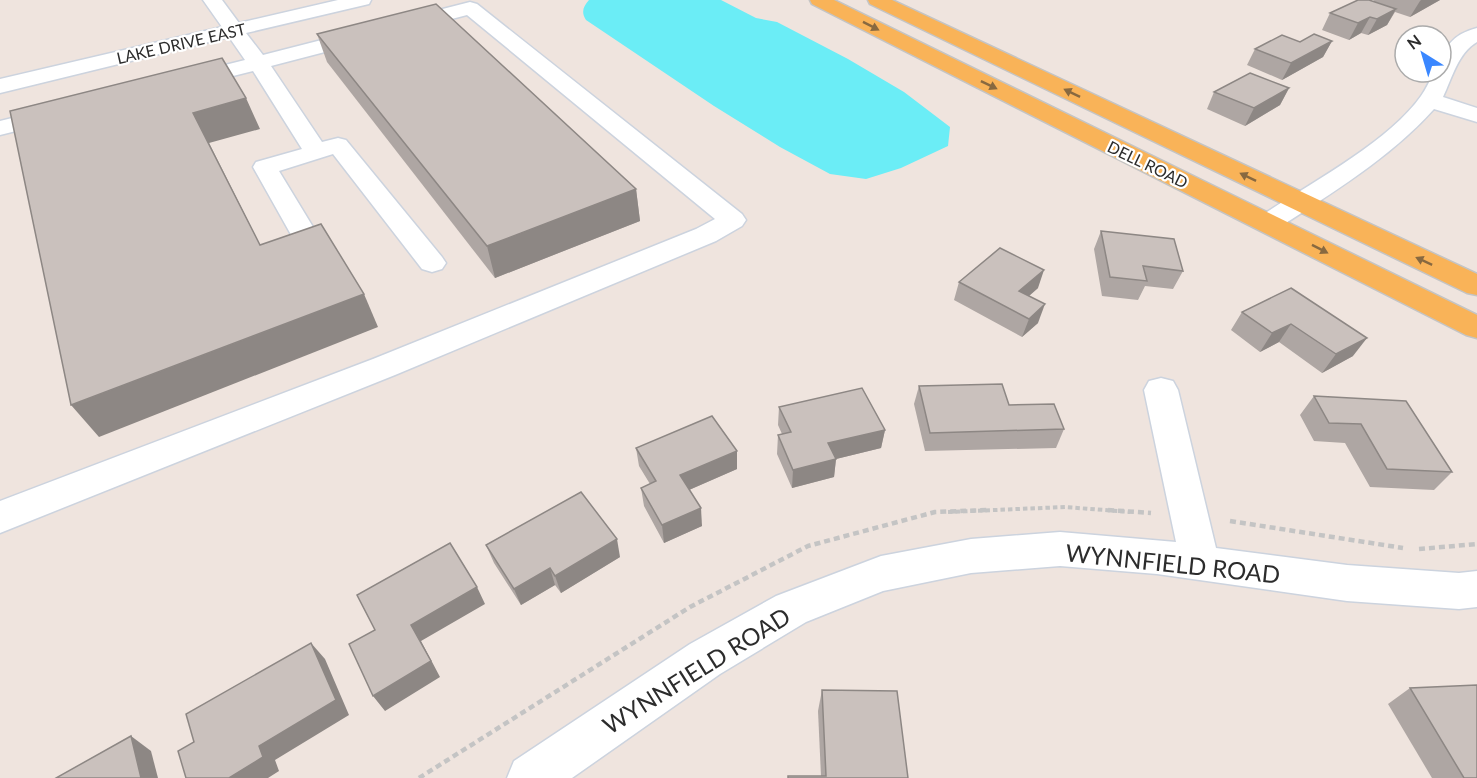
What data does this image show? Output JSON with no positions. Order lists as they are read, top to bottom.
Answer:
{
  "streets": {
    "main road": ["DELL ROAD"],
    "street": ["LAKE DRIVE EAST", "WYNNFIELD ROAD"]
  },
  "north": "top left"
}
